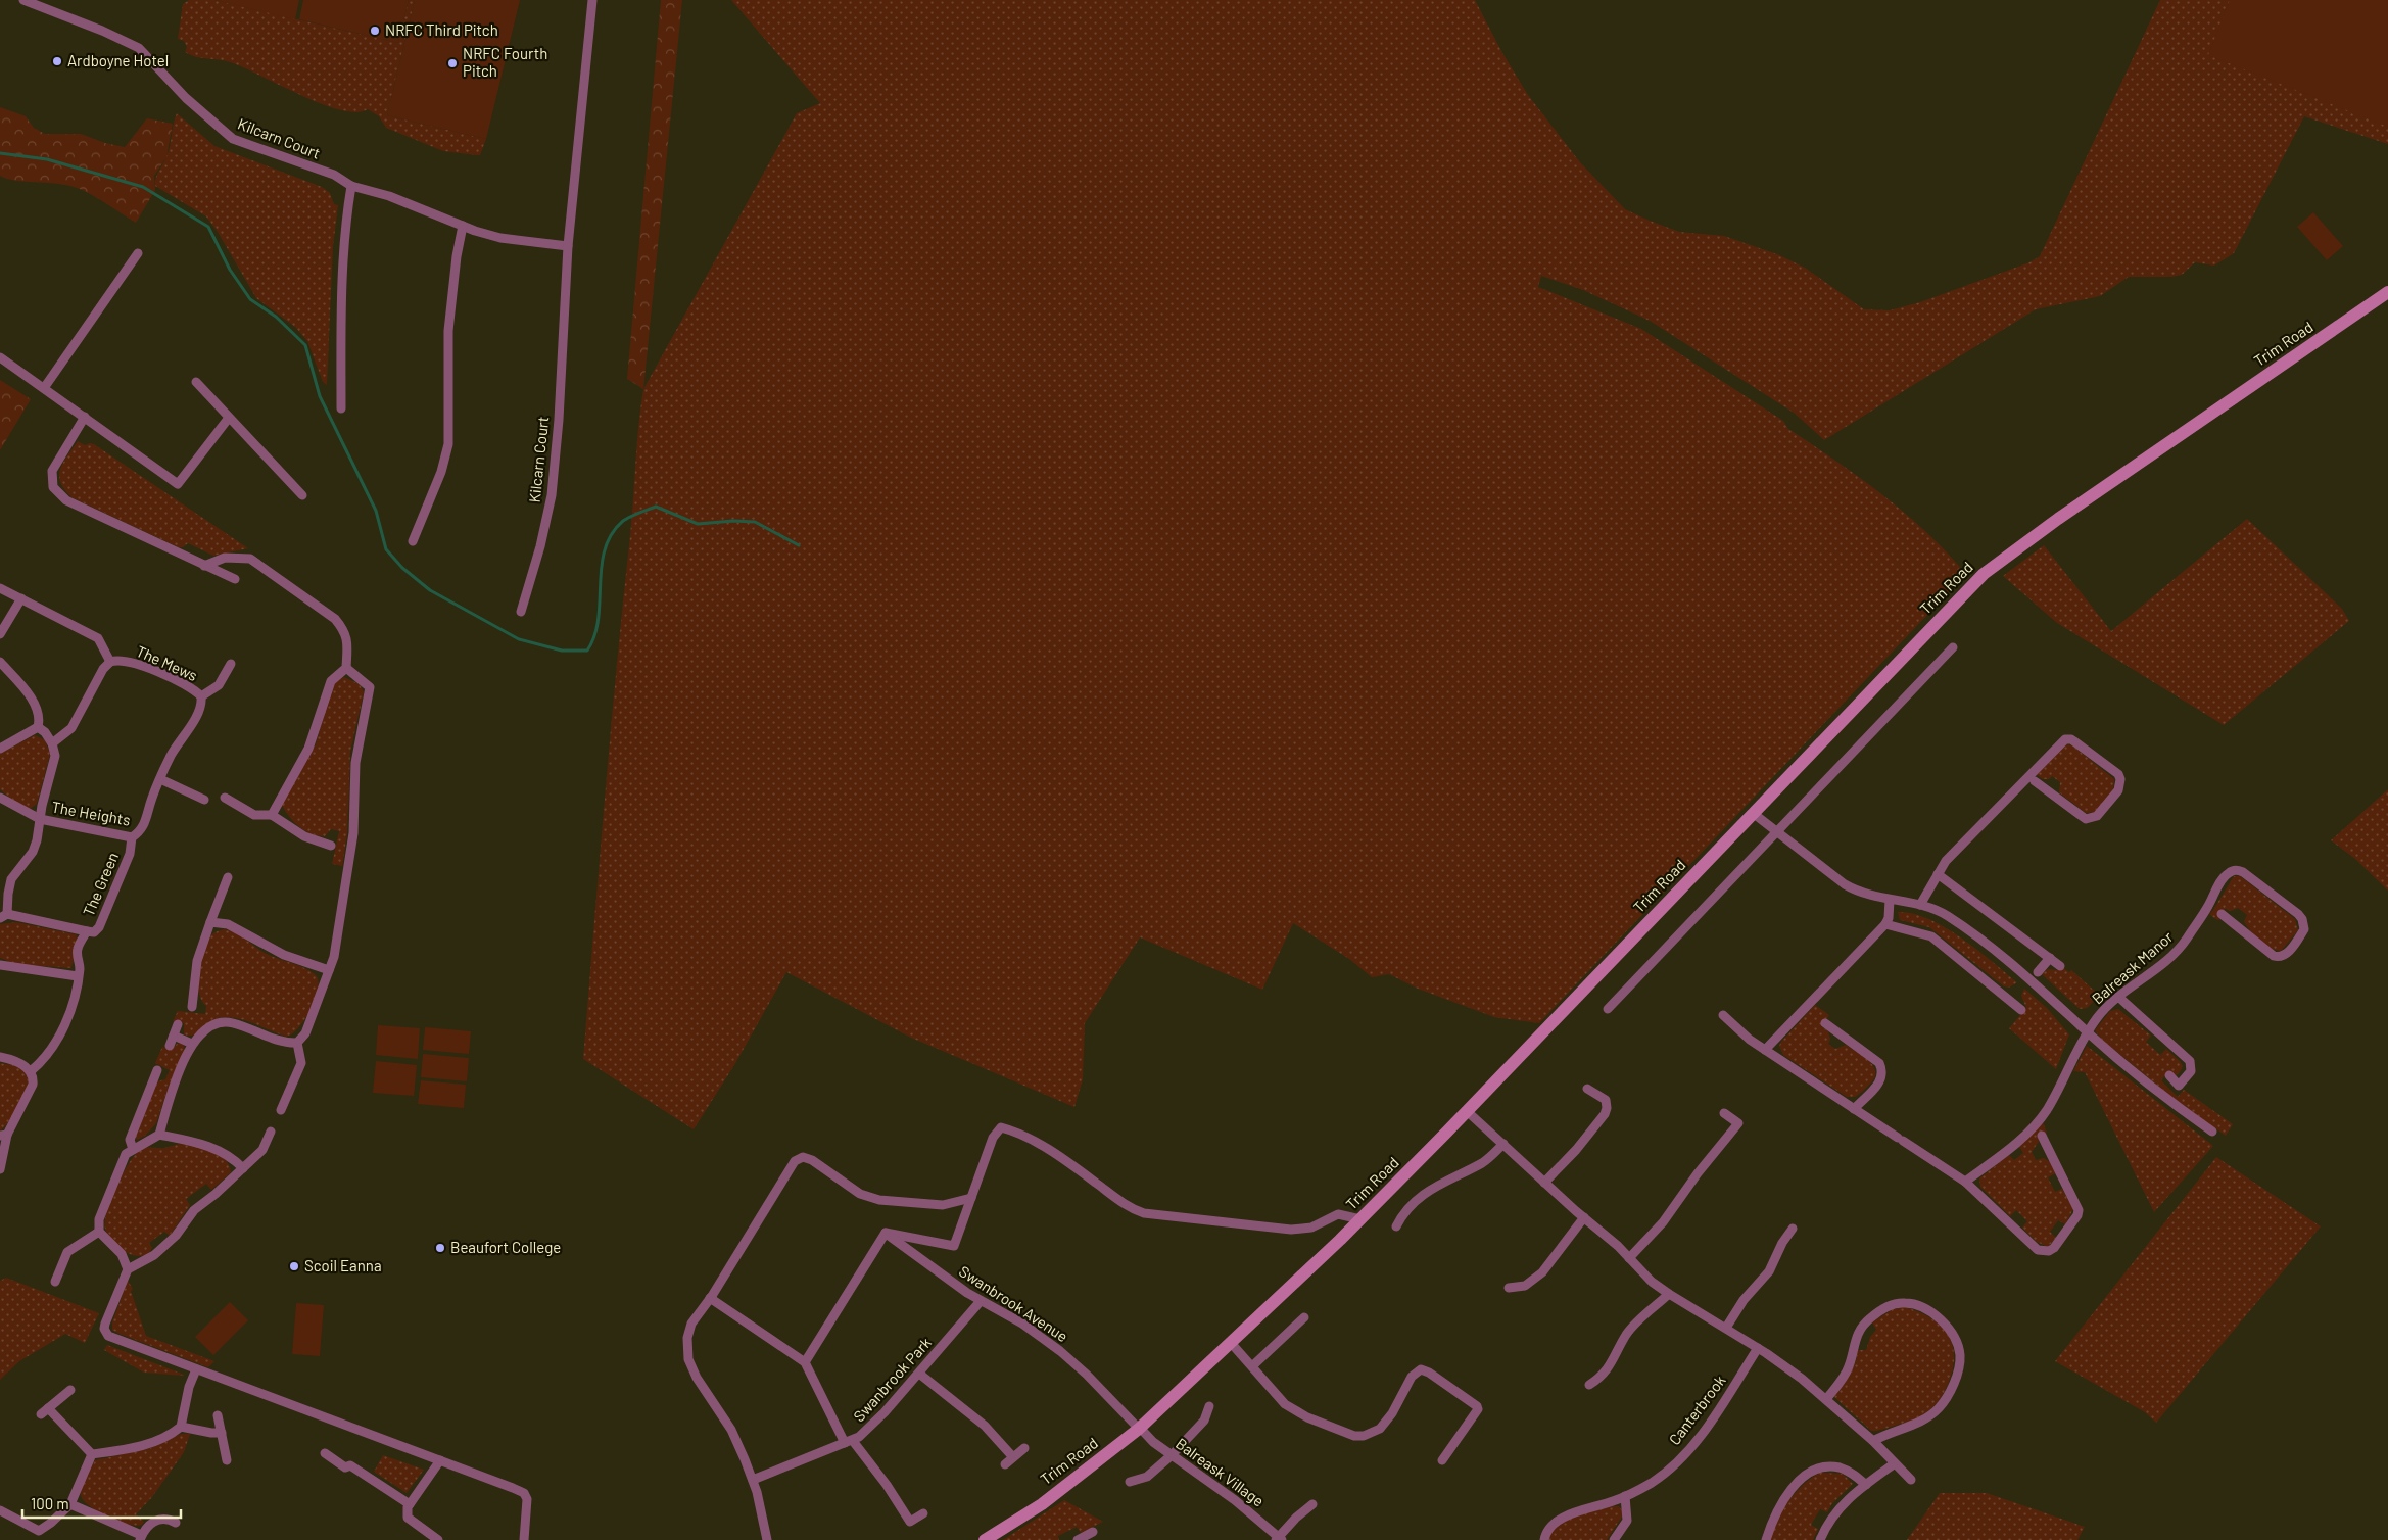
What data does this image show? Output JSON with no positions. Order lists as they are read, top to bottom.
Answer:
{
  "streets": {
    "main road": ["Trim Road"],
    "street": [
      "Kilcarn Court",
      "The Mews",
      "The Heights",
      "The Green",
      "Balreask Manor",
      "Swanbrook Avenue",
      "Swanbrook Park",
      "Canterbrook",
      "Balreask Village"
    ]
  },
  "crossings": [
    ["Trim Road", "Swanbrook Avenue"],
    ["Trim Road", "Balreask Village"],
    ["The Mews", "The Heights"],
    ["The Heights", "The Green"],
    ["Swanbrook Avenue", "Swanbrook Park"],
    ["Swanbrook Avenue", "Balreask Village"]
  ],
  "places": [
    "NRFC Third Pitch",
    "Ardboyne Hotel",
    "NRFC Fourth Pitch",
    "Beaufort College",
    "Scoil Eanna"
  ],
  "scale_bar": "100 m"
}
